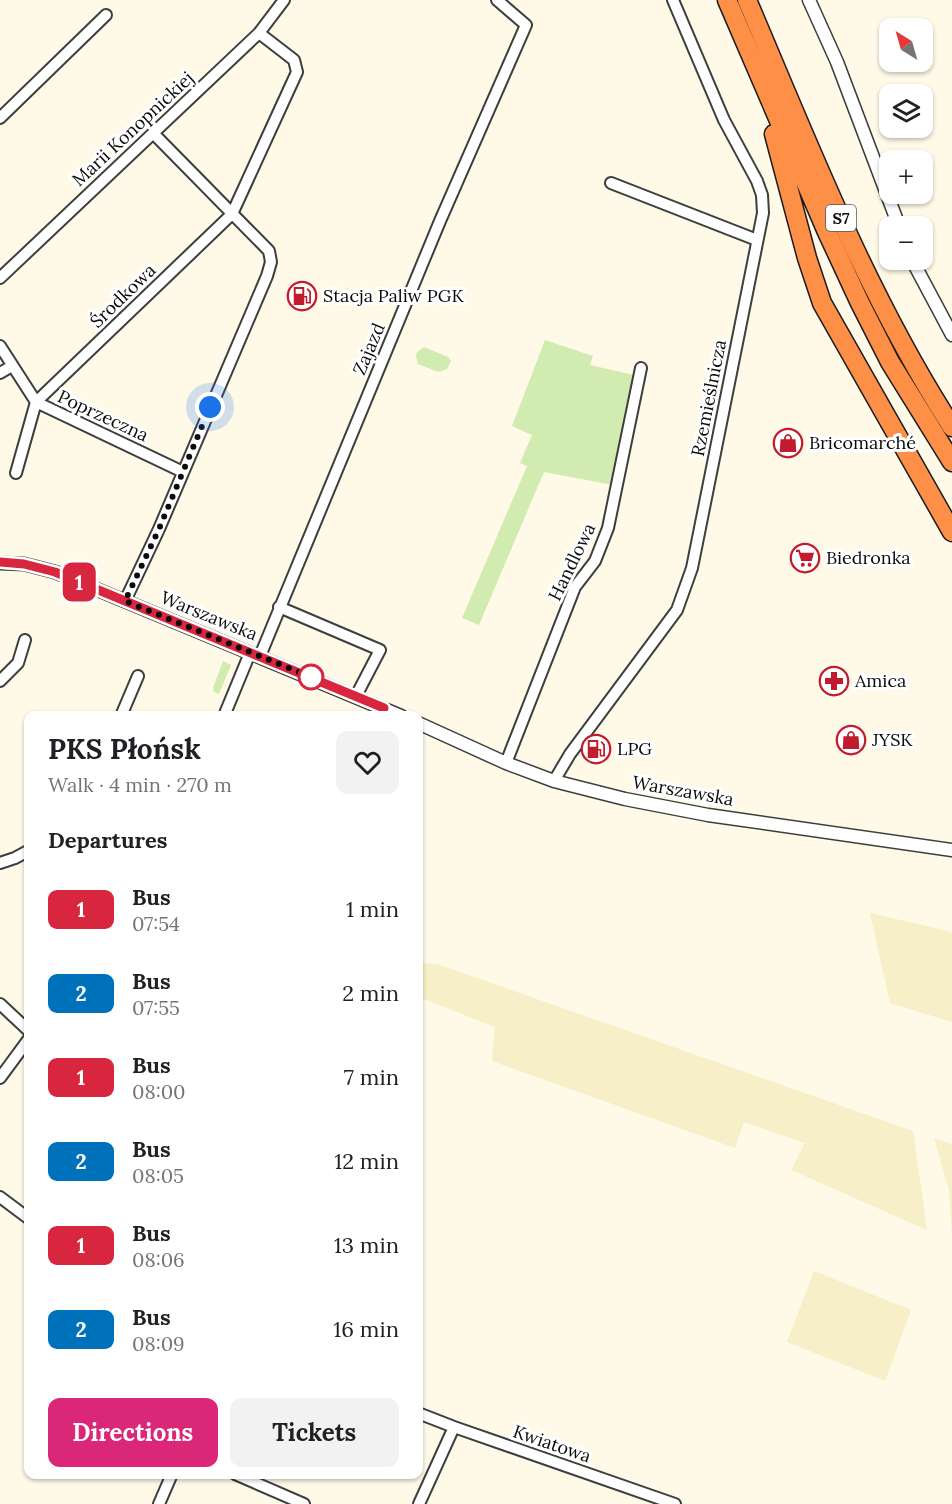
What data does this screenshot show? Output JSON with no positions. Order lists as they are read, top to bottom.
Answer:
{
  "streets": {
    "highway": ["S7"],
    "street": [
      "Marii Konopnickiej",
      "Środkowa",
      "Zajazd",
      "Rzemieślnicza",
      "Poprzeczna",
      "Handlowa",
      "Warszawska",
      "Kwiatowa"
    ]
  },
  "crossings": [
    ["Środkowa", "Poprzeczna"],
    ["Zajazd", "Warszawska"],
    ["Rzemieślnicza", "Warszawska"],
    ["Handlowa", "Warszawska"]
  ],
  "places": {
    "fuel station": ["Stacja Paliw PGK", "LPG"],
    "shop": ["Bricomarché", "JYSK"],
    "supermarket": ["Biedronka"],
    "pharmacy": ["Amica"]
  },
  "lines": ["bus line 1"],
  "north": "top left",
  "page": {
    "on_map": "1",
    "map_buttons": ["+", "−"],
    "heading": [
      ["PKS Płońsk", "Walk · 4 min · 270 m"],
      "Departures"
    ],
    "list": [
      {
        "mark": "1",
        "name": "Bus",
        "note": "07:54",
        "value": "1 min"
      },
      {
        "mark": "2",
        "name": "Bus",
        "note": "07:55",
        "value": "2 min"
      },
      {
        "mark": "1",
        "name": "Bus",
        "note": "08:00",
        "value": "7 min"
      },
      {
        "mark": "2",
        "name": "Bus",
        "note": "08:05",
        "value": "12 min"
      },
      {
        "mark": "1",
        "name": "Bus",
        "note": "08:06",
        "value": "13 min"
      },
      {
        "mark": "2",
        "name": "Bus",
        "note": "08:09",
        "value": "16 min"
      }
    ],
    "buttons": ["Directions", "Tickets"]
  }
}
